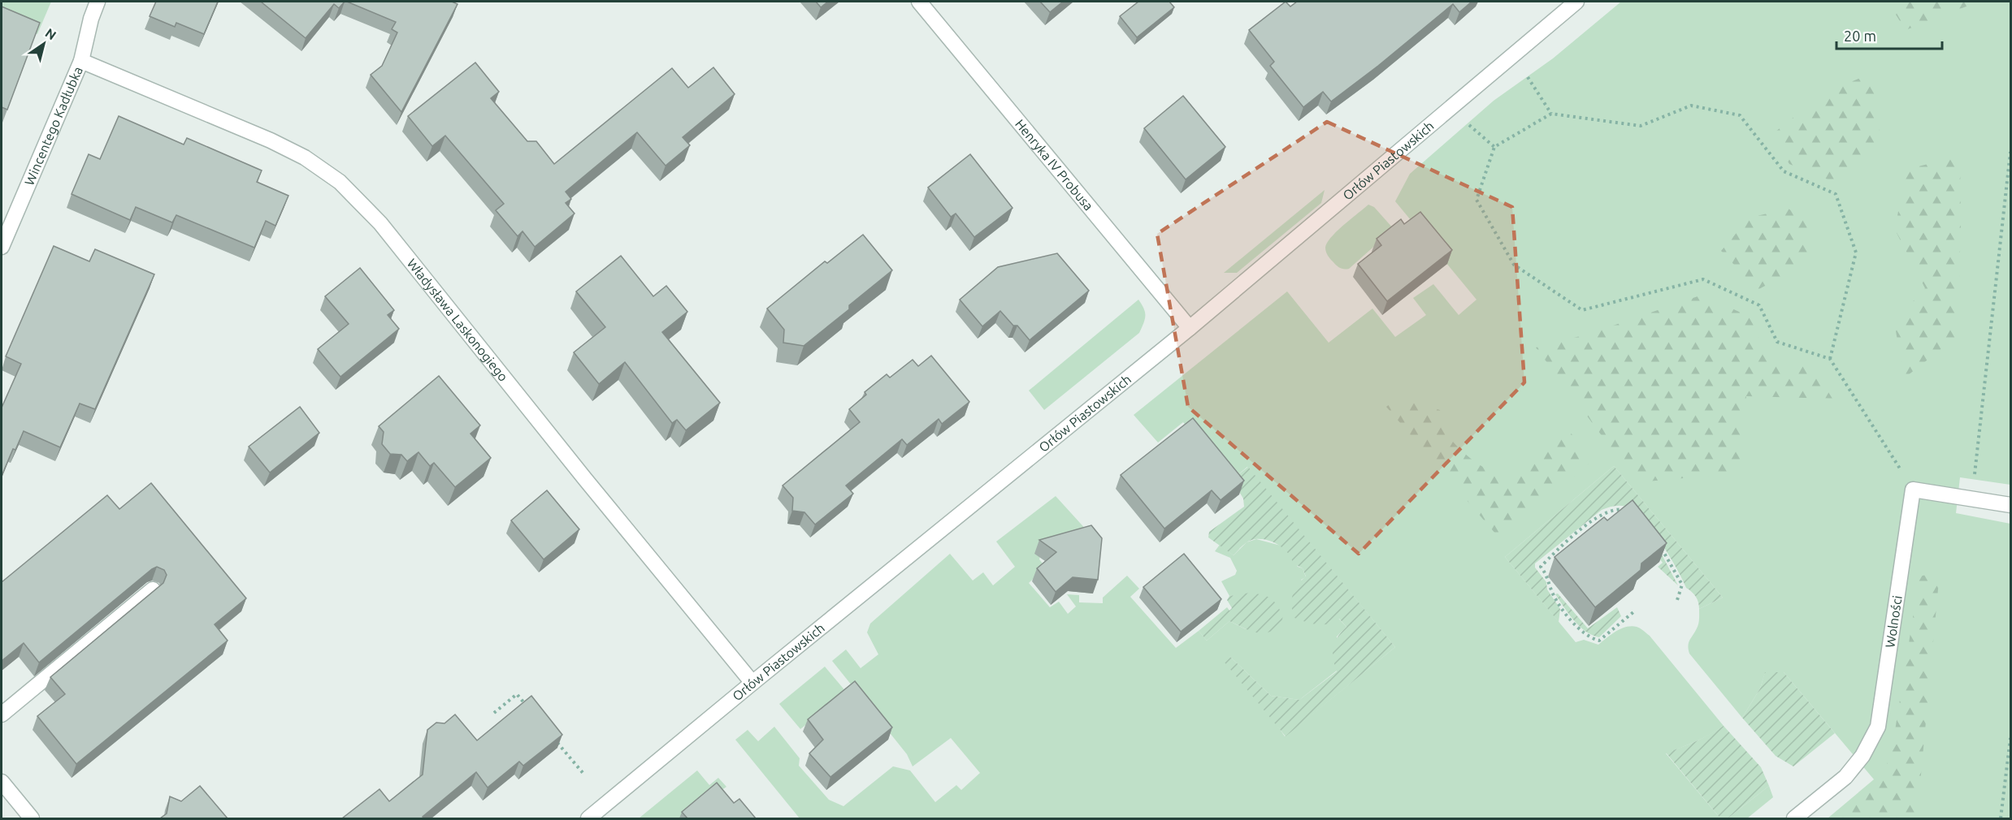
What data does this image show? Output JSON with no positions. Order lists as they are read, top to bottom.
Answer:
{
  "streets": {
    "street": [
      "Wincentego Kadłubka",
      "Orłów Piastowskich",
      "Henryka IV Probusa",
      "Władysława Laskonogiego",
      "Wolności"
    ]
  },
  "crossings": [
    ["Wincentego Kadłubka", "Władysława Laskonogiego"],
    ["Orłów Piastowskich", "Henryka IV Probusa"],
    ["Orłów Piastowskich", "Władysława Laskonogiego"]
  ],
  "scale_bar": "20 m",
  "north": "top right"
}
